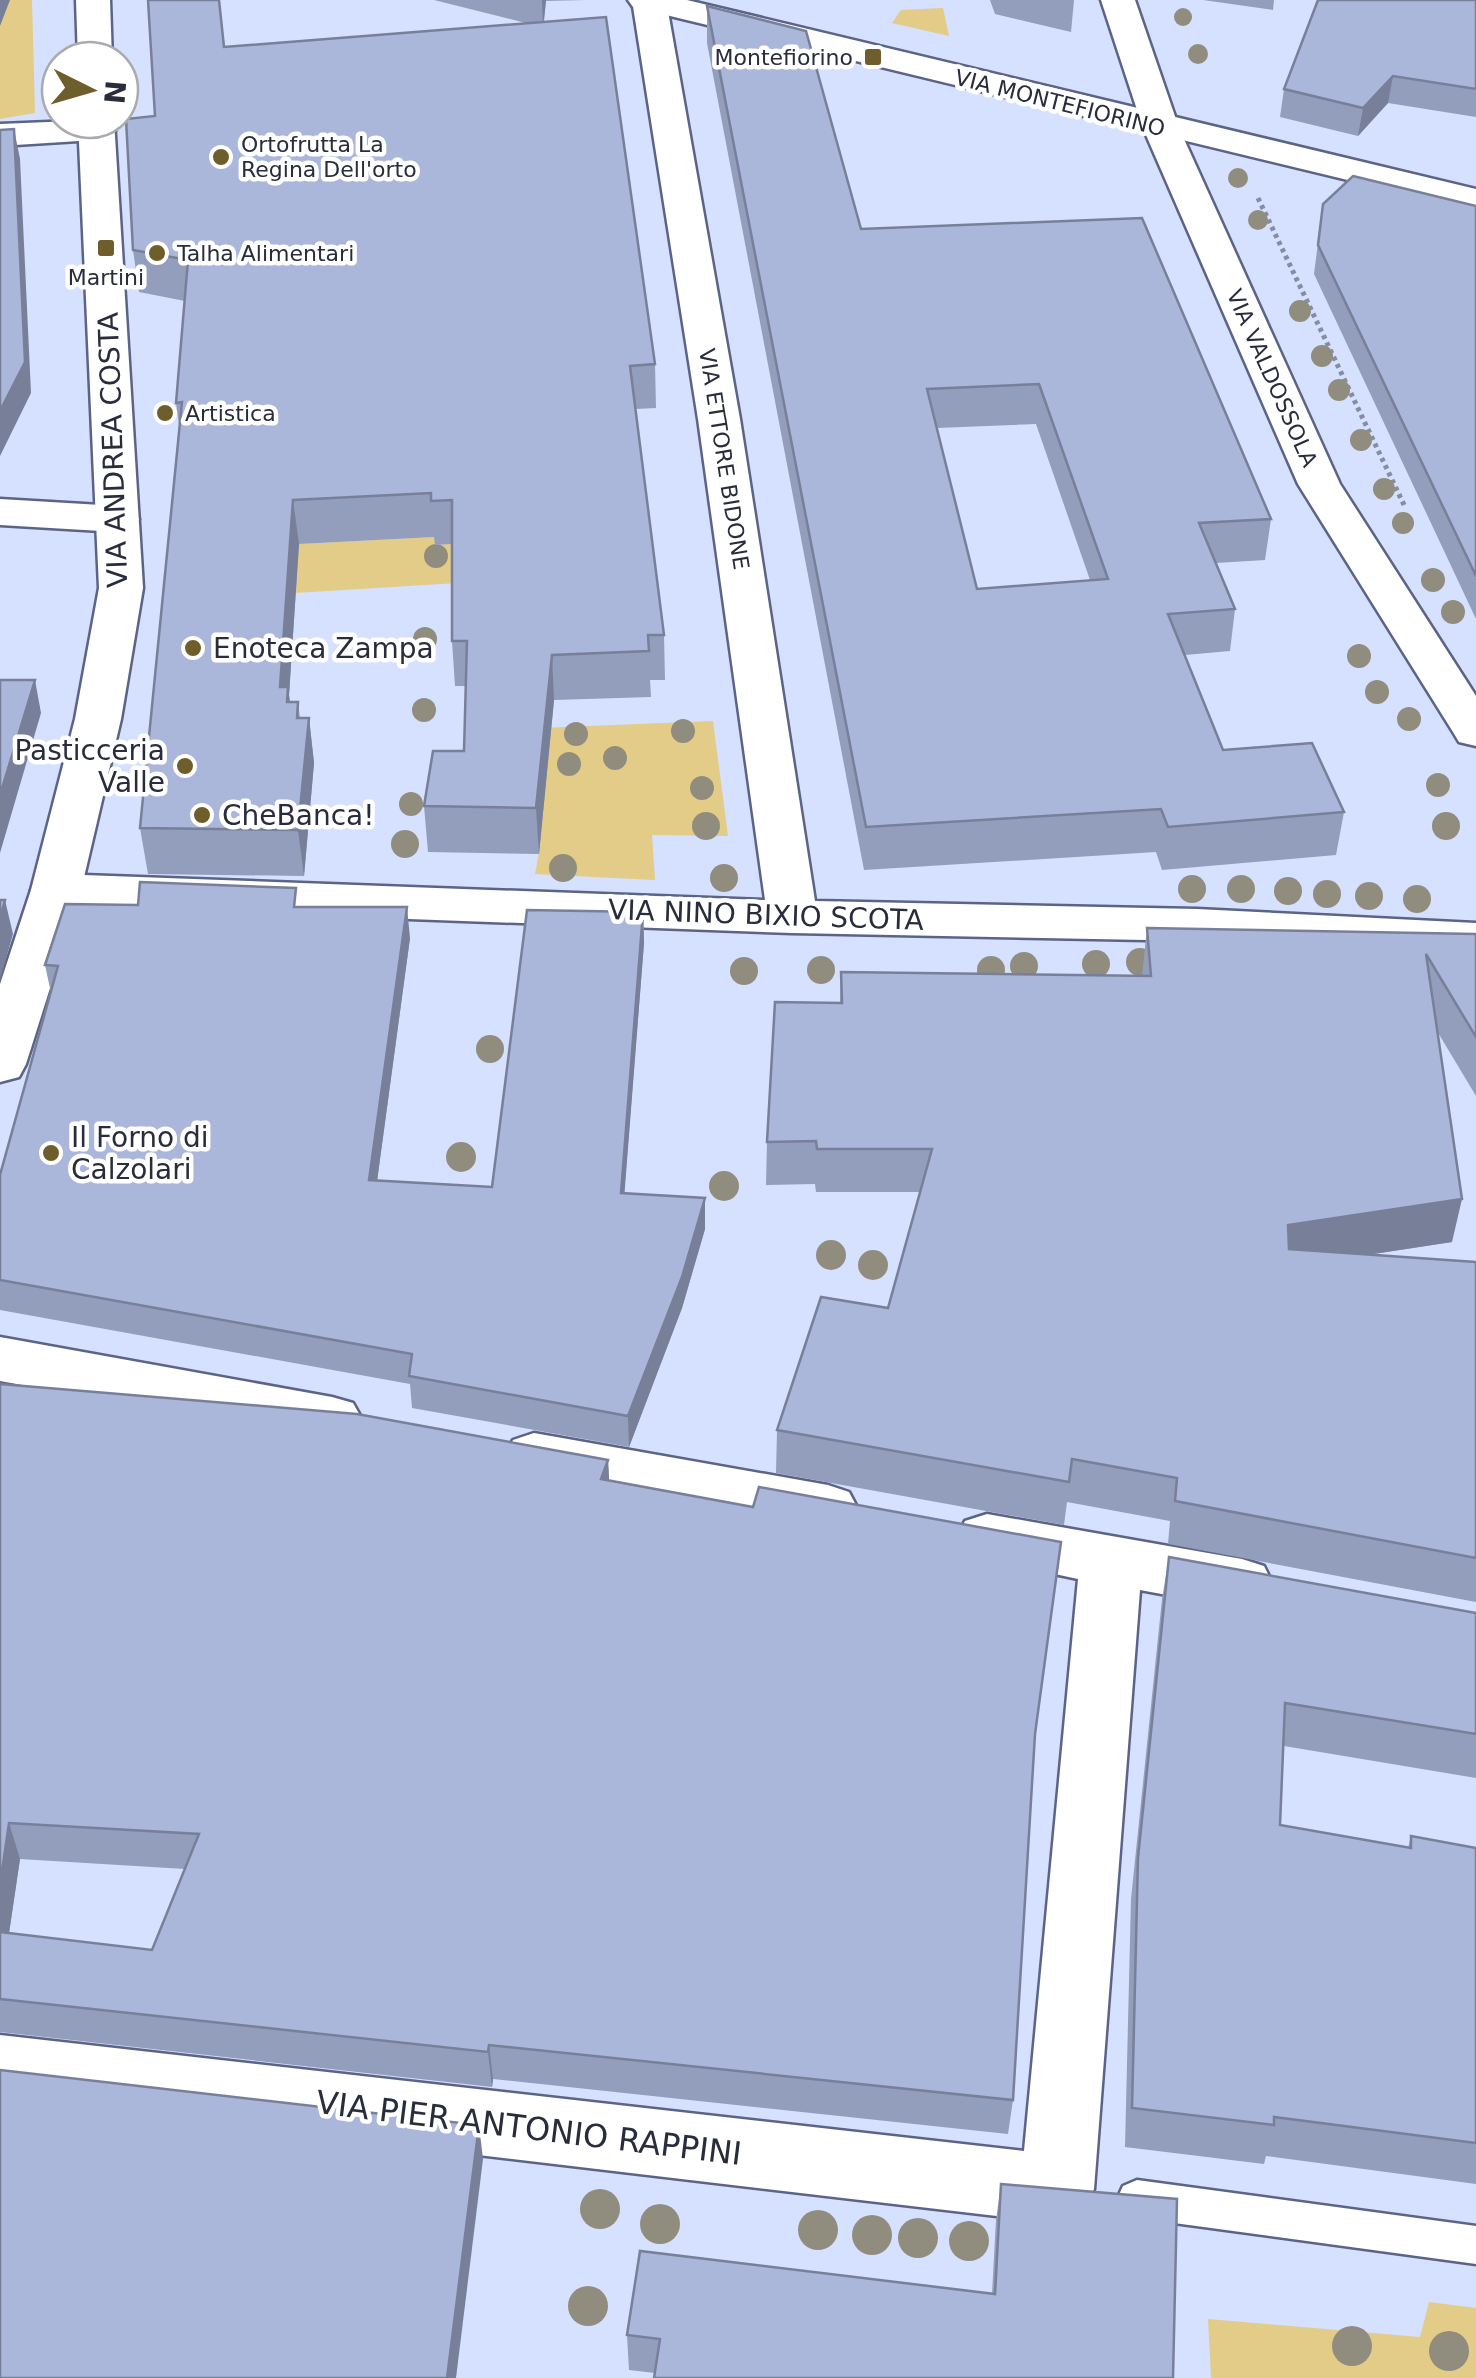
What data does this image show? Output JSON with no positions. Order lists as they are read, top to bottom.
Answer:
{
  "streets": {
    "street": [
      "VIA MONTEFIORINO",
      "VIA VALDOSSOLA",
      "VIA ANDREA COSTA",
      "VIA ETTORE BIDONE",
      "VIA NINO BIXIO SCOTA",
      "VIA PIER ANTONIO RAPPINI"
    ]
  },
  "crossings": [
    ["VIA MONTEFIORINO", "VIA VALDOSSOLA"],
    ["VIA MONTEFIORINO", "VIA ETTORE BIDONE"],
    ["VIA ANDREA COSTA", "VIA NINO BIXIO SCOTA"],
    ["VIA ETTORE BIDONE", "VIA NINO BIXIO SCOTA"]
  ],
  "places": {
    "transit": ["Montefiorino", "Martini"],
    "other": [
      "Ortofrutta La Regina Dell'orto",
      "Talha Alimentari",
      "Artistica",
      "Enoteca Zampa",
      "Pasticceria Valle",
      "CheBanca!",
      "Il Forno di Calzolari"
    ]
  },
  "north": "right"
}
